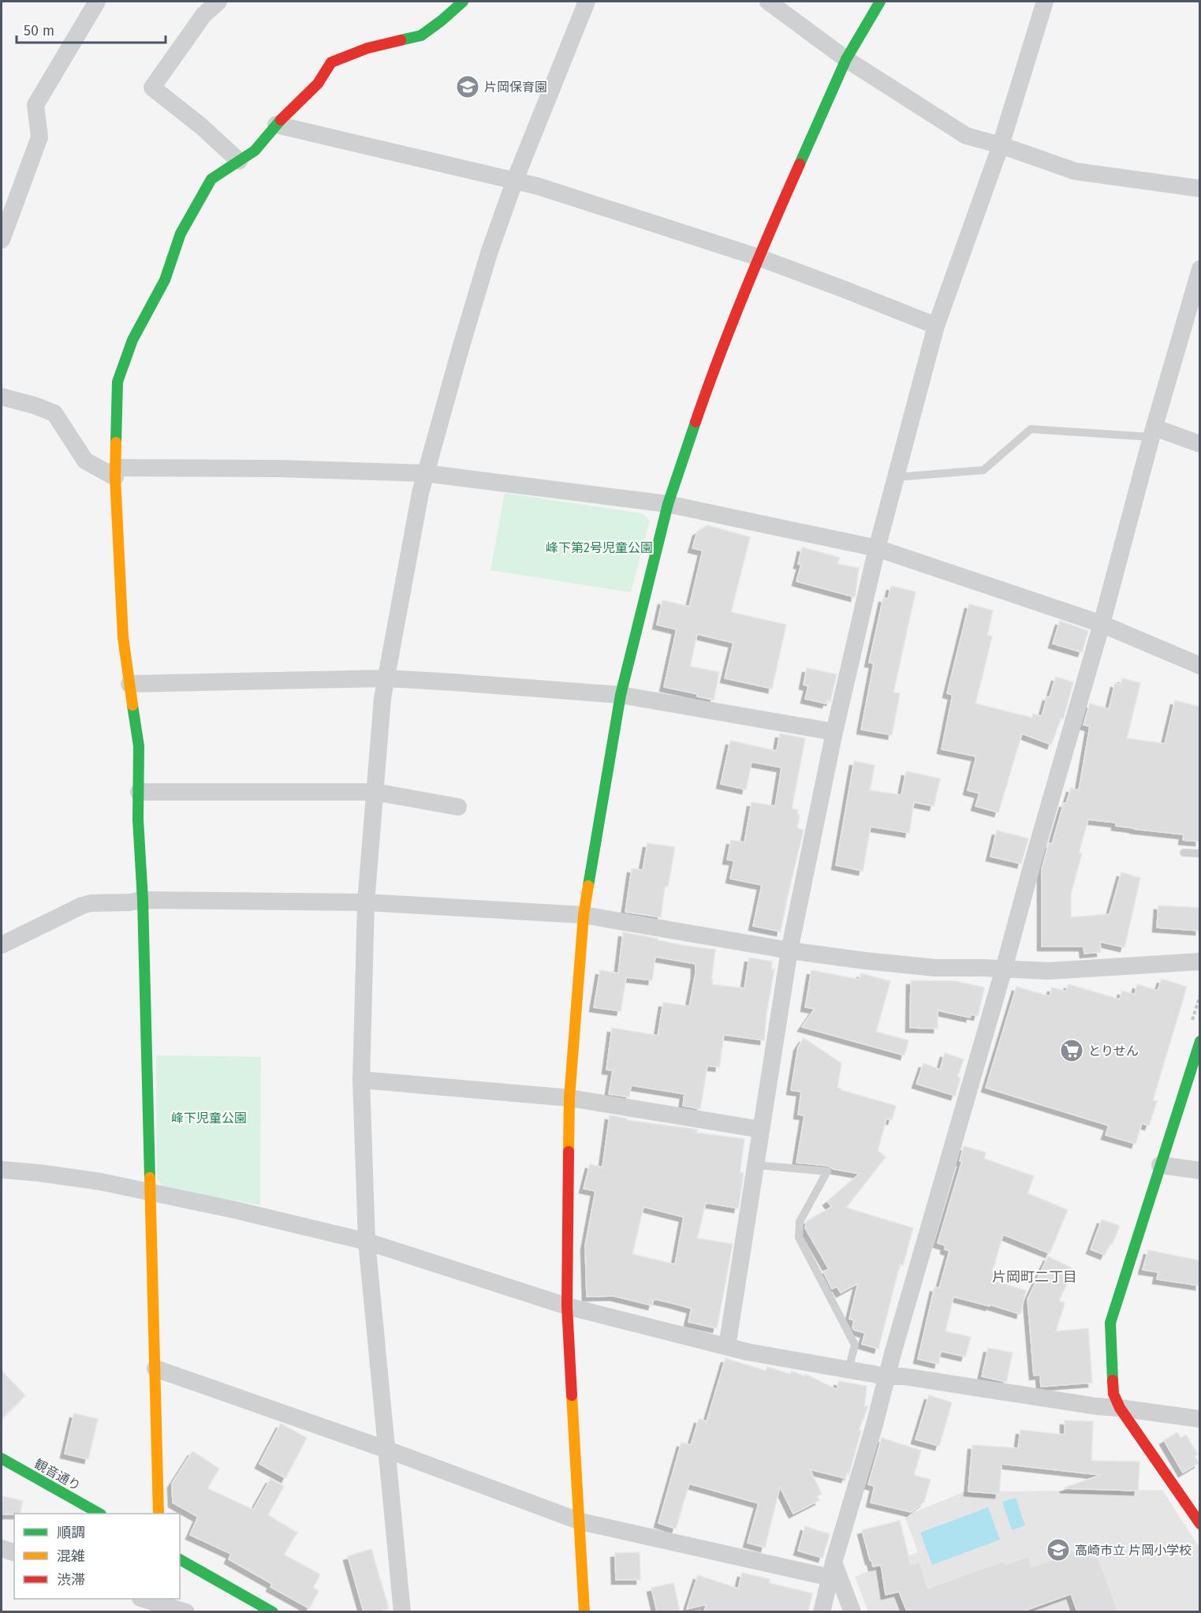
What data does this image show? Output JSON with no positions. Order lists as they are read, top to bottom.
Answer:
{
  "streets": {
    "street": ["観音通り"]
  },
  "districts": ["片岡町二丁目"],
  "parks": ["峰下第2号児童公園", "峰下児童公園"],
  "places": {
    "school or university": ["片岡保育園", "高崎市立 片岡小学校"],
    "supermarket": ["とりせん"]
  },
  "legend": ["順調", "混雑", "渋滞"],
  "scale_bar": "50 m"
}
